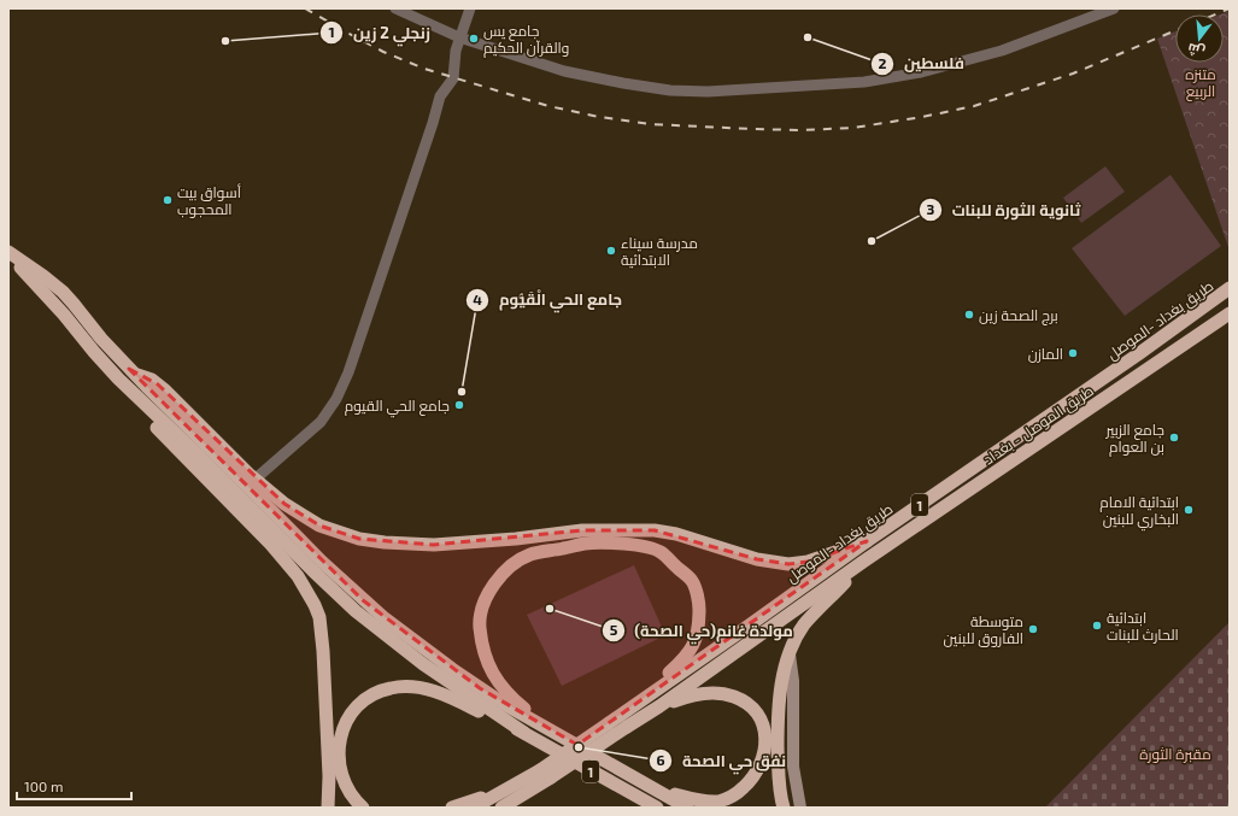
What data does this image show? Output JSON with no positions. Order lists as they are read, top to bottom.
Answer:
{
  "streets": {
    "highway": ["طريق بغداد -الموصل", "طريق الموصل - بغداد", "1"]
  },
  "crossings": [
    ["طريق بغداد -الموصل", "1"]
  ],
  "parks": ["متنزه الربيع", "مقبرة الثورة"],
  "places": [
    "فلسطين",
    "جامع يس والقرآن الحكيم",
    "زنجلي 2 زين",
    "أسواق بيت المحجوب",
    "ثانوية الثورة للبنات",
    "مدرسة سيناء الابتدائية",
    "برج الصحة زين",
    "المازن",
    "جامع الحي الْقَيُّوم",
    "جامع الحي القيوم",
    "جامع الزبير بن العوام",
    "ابتدائية الامام البخاري للبنين",
    "مولدة غانم(حي الصحة)",
    "ابتدائية الحارث للبنات",
    "متوسطة الفاروق للبنين",
    "نفق حي الصحة"
  ],
  "scale_bar": "100 m",
  "north": "bottom"
}
